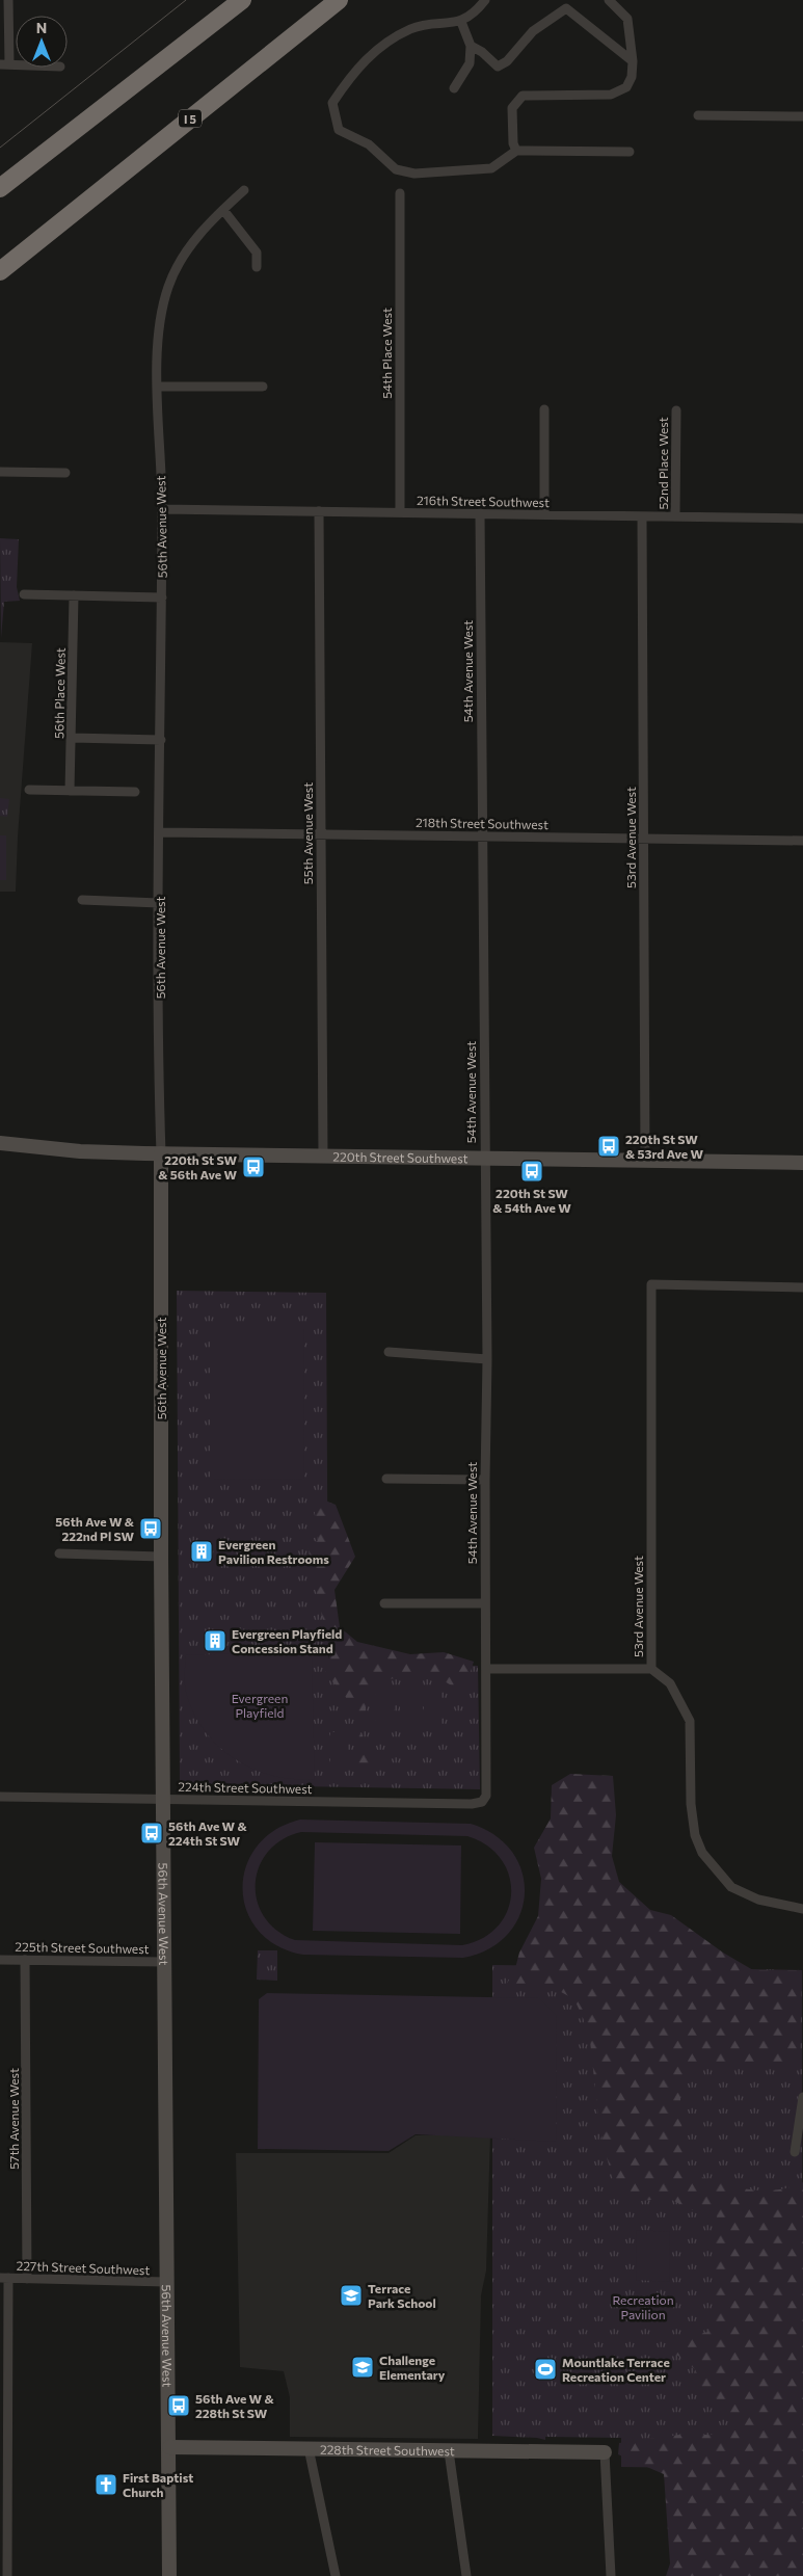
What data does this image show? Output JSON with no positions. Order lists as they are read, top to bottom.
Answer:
{
  "streets": {
    "highway": ["I 5"],
    "main road": ["56th Avenue West", "220th Street Southwest", "228th Street Southwest"],
    "street": [
      "54th Place West",
      "52nd Place West",
      "216th Street Southwest",
      "54th Avenue West",
      "56th Place West",
      "218th Street Southwest",
      "55th Avenue West",
      "53rd Avenue West",
      "224th Street Southwest",
      "225th Street Southwest",
      "57th Avenue West",
      "227th Street Southwest"
    ]
  },
  "crossings": [
    ["54th Place West", "216th Street Southwest"],
    ["52nd Place West", "216th Street Southwest"],
    ["216th Street Southwest", "56th Avenue West"],
    ["216th Street Southwest", "54th Avenue West"],
    ["216th Street Southwest", "55th Avenue West"],
    ["216th Street Southwest", "53rd Avenue West"],
    ["56th Avenue West", "218th Street Southwest"],
    ["56th Avenue West", "220th Street Southwest"],
    ["56th Avenue West", "224th Street Southwest"],
    ["56th Avenue West", "225th Street Southwest"],
    ["56th Avenue West", "227th Street Southwest"],
    ["56th Avenue West", "228th Street Southwest"],
    ["54th Avenue West", "218th Street Southwest"],
    ["54th Avenue West", "220th Street Southwest"],
    ["54th Avenue West", "224th Street Southwest"],
    ["218th Street Southwest", "55th Avenue West"],
    ["218th Street Southwest", "53rd Avenue West"],
    ["55th Avenue West", "220th Street Southwest"],
    ["53rd Avenue West", "220th Street Southwest"],
    ["225th Street Southwest", "57th Avenue West"],
    ["57th Avenue West", "227th Street Southwest"]
  ],
  "parks": ["Evergreen Playfield", "Recreation Pavilion"],
  "places": {
    "bus stop": [
      "220th St SW & 53rd Ave W",
      "220th St SW & 56th Ave W",
      "220th St SW & 54th Ave W",
      "56th Ave W & 222nd Pl SW",
      "56th Ave W & 224th St SW",
      "56th Ave W & 228th St SW"
    ],
    "building": ["Evergreen Pavilion Restrooms", "Evergreen Playfield Concession Stand"],
    "school or university": ["Terrace Park School", "Challenge Elementary"],
    "sports": ["Mountlake Terrace Recreation Center"],
    "church": ["First Baptist Church"]
  },
  "north": "top"
}
